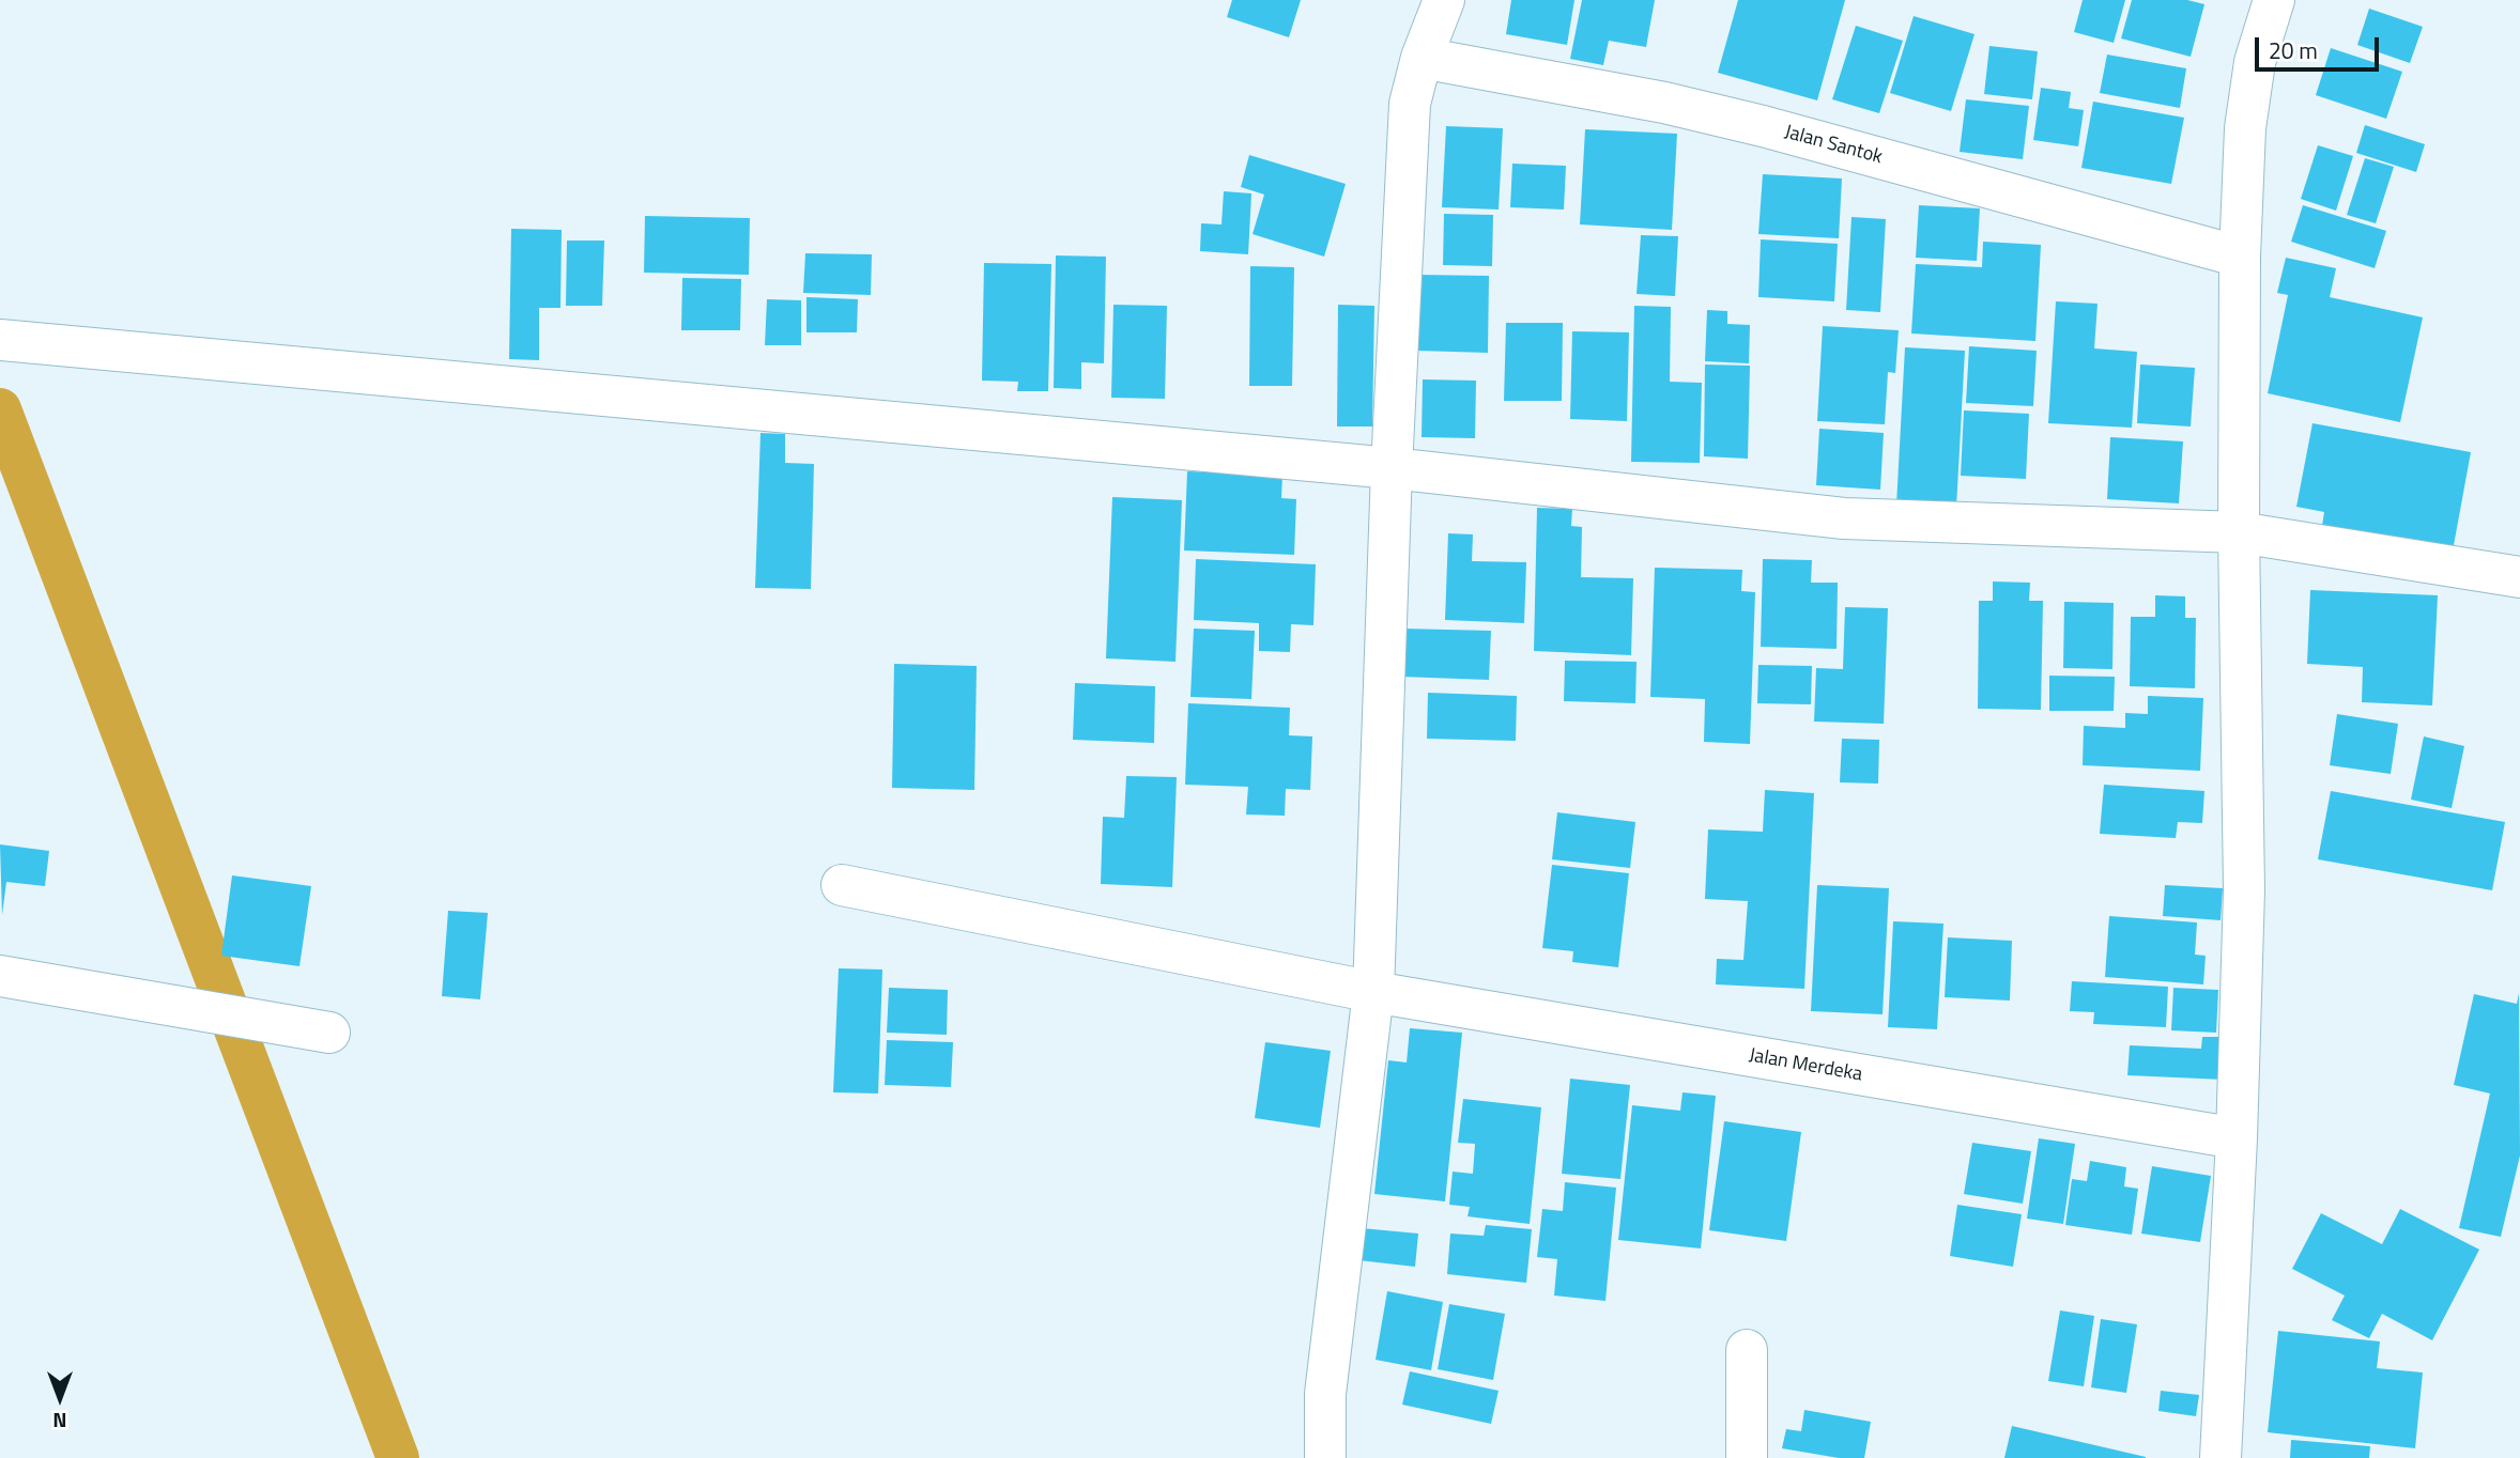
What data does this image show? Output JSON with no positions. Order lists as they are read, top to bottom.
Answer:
{
  "streets": {
    "street": ["Jalan Santok", "Jalan Merdeka"]
  },
  "scale_bar": "20 m",
  "north": "bottom"
}
